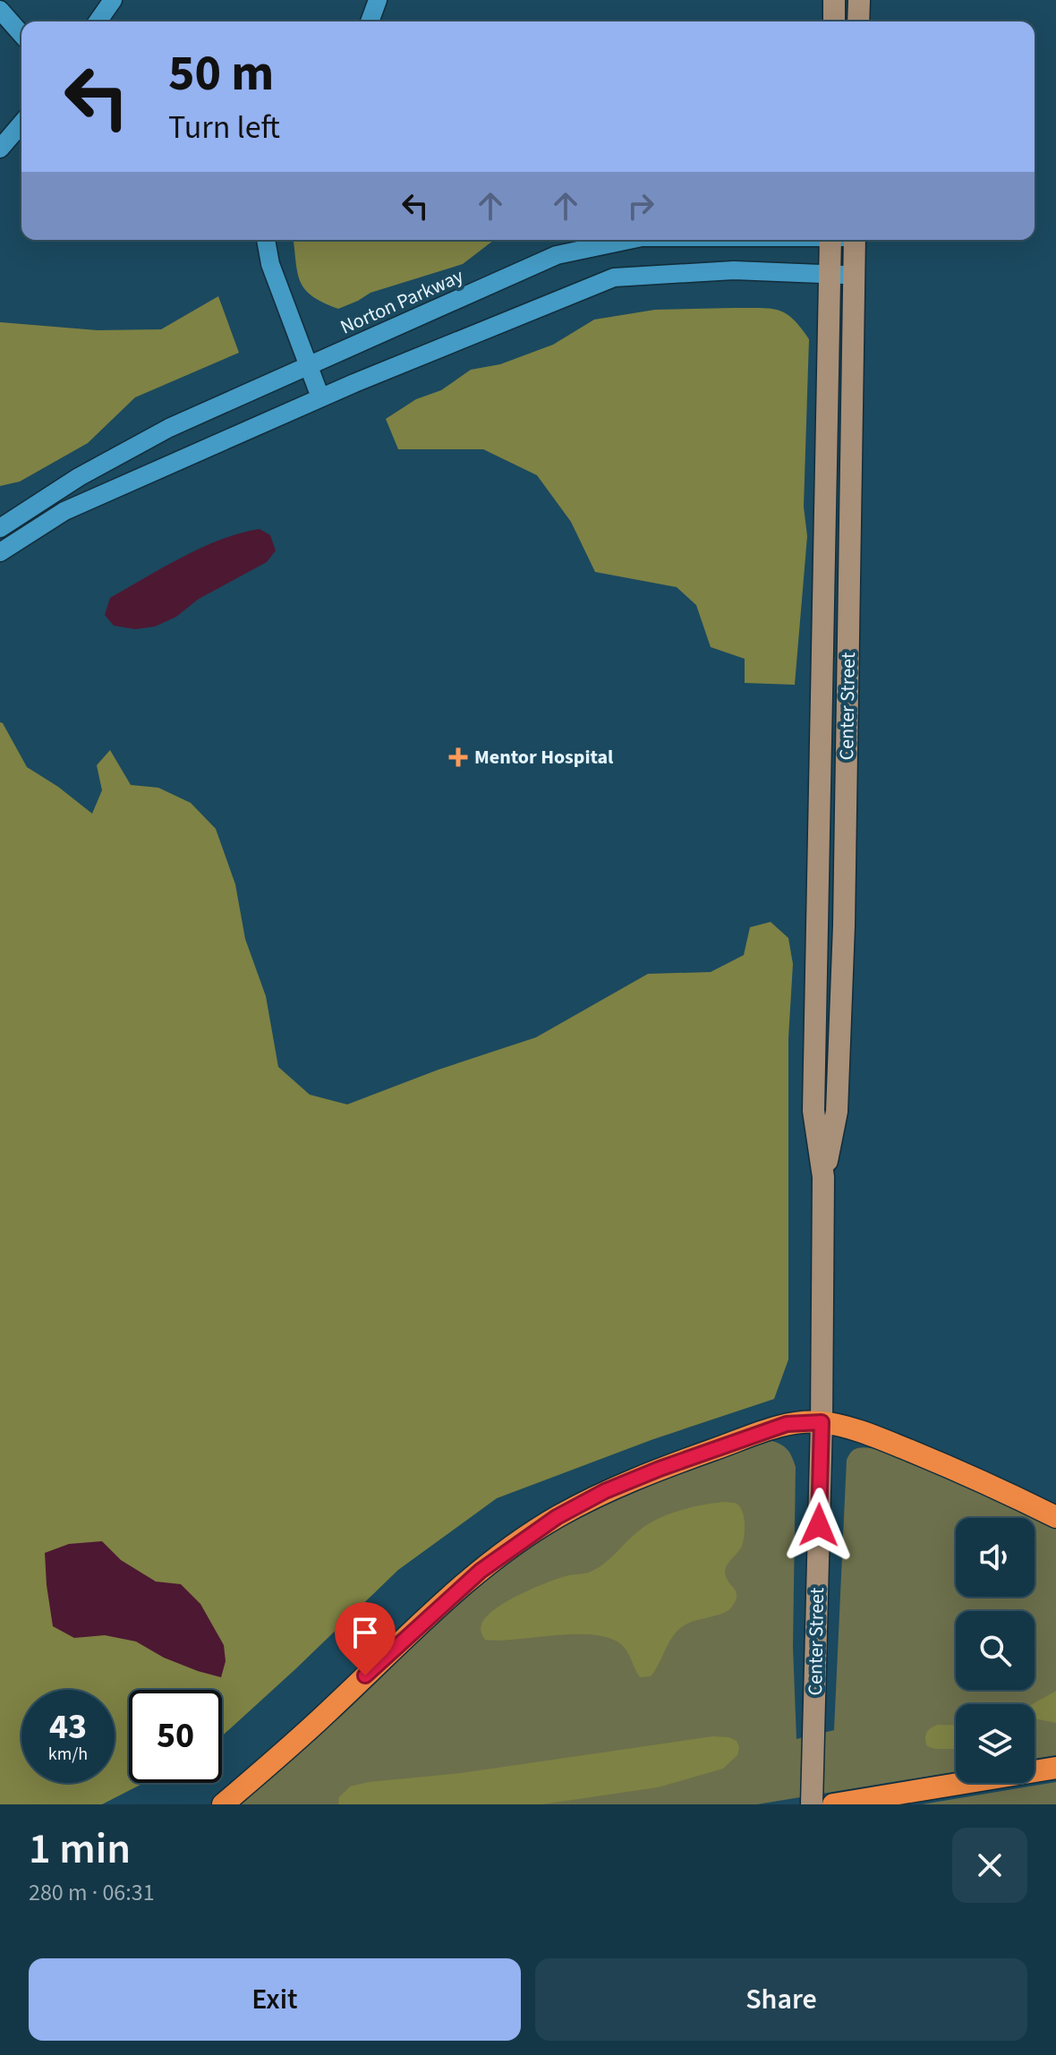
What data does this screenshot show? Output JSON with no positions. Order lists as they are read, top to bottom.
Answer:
{
  "streets": {
    "main road": ["Center Street"],
    "street": ["Norton Parkway"]
  },
  "places": {
    "health": ["Mentor Hospital"]
  },
  "page": {
    "turn": ["50 m", "Turn left"],
    "speed": "43 km/h",
    "limit": "50",
    "heading": ["1 min", "280 m · 06:31"],
    "buttons": ["Exit", "Share"]
  }
}
